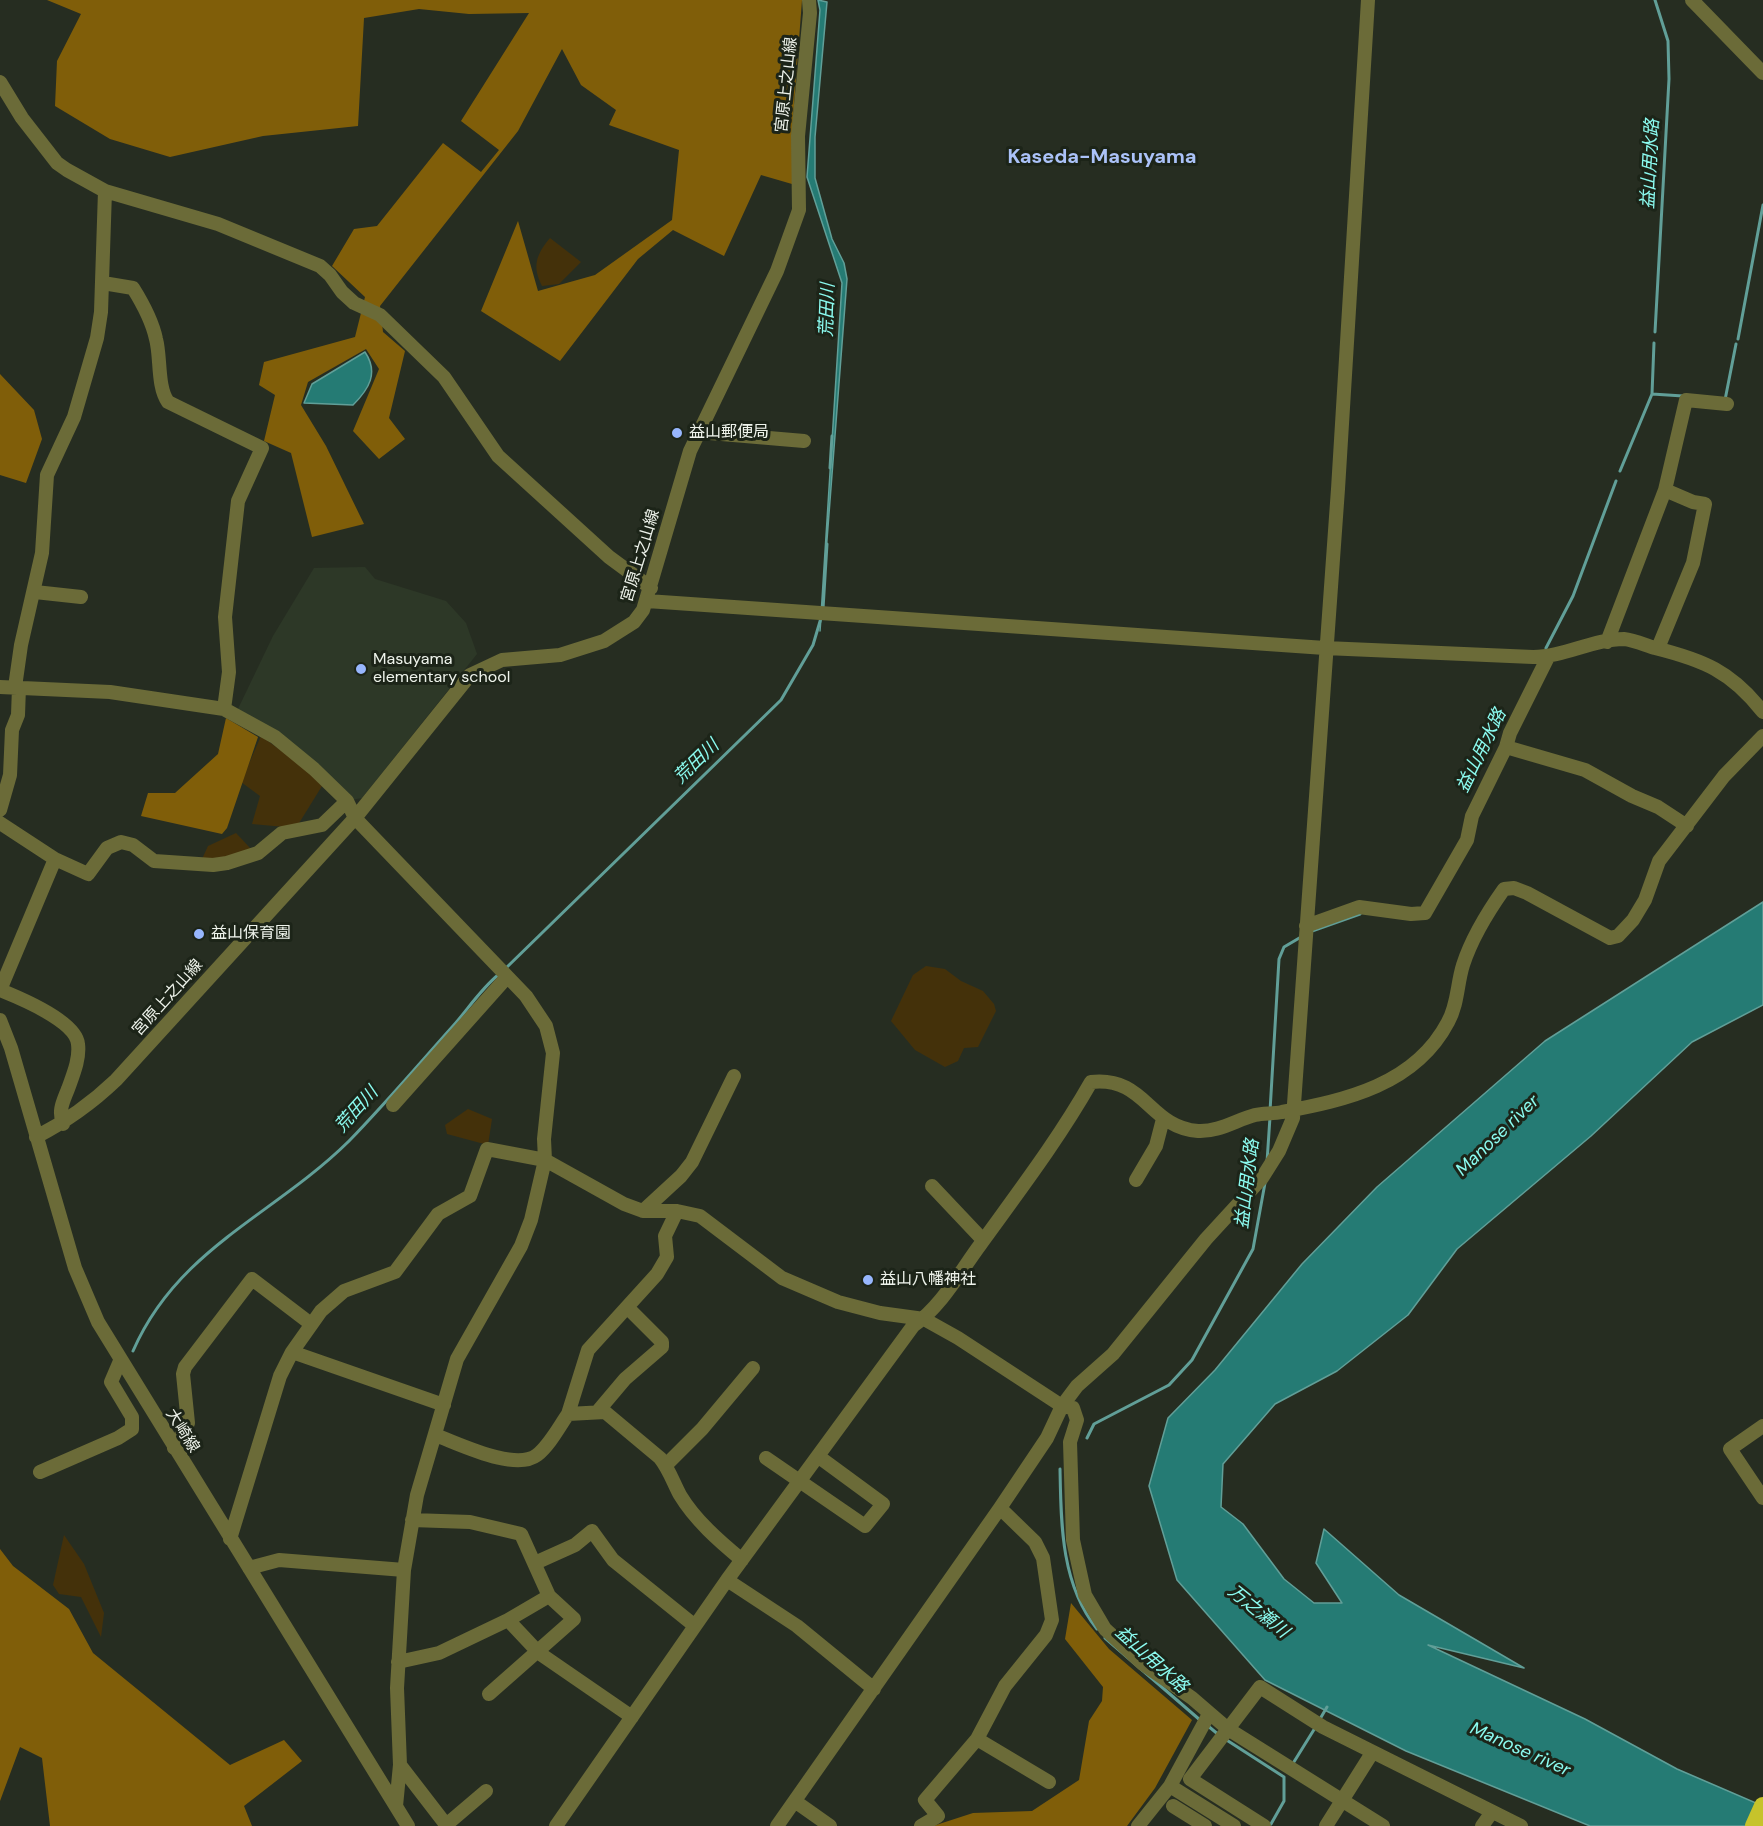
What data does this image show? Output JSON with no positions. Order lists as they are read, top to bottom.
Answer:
{
  "streets": {
    "street": ["宮原上之山線", "大崎線"]
  },
  "crossings": [
    ["宮原上之山線", "大崎線"]
  ],
  "districts": ["Kaseda-Masuyama"],
  "water": [
    "益山用水路",
    "荒田川",
    "Manose river",
    "万之瀬川"
  ],
  "places": [
    "益山郵便局",
    "Masuyama elementary school",
    "益山保育園",
    "益山八幡神社"
  ]
}
